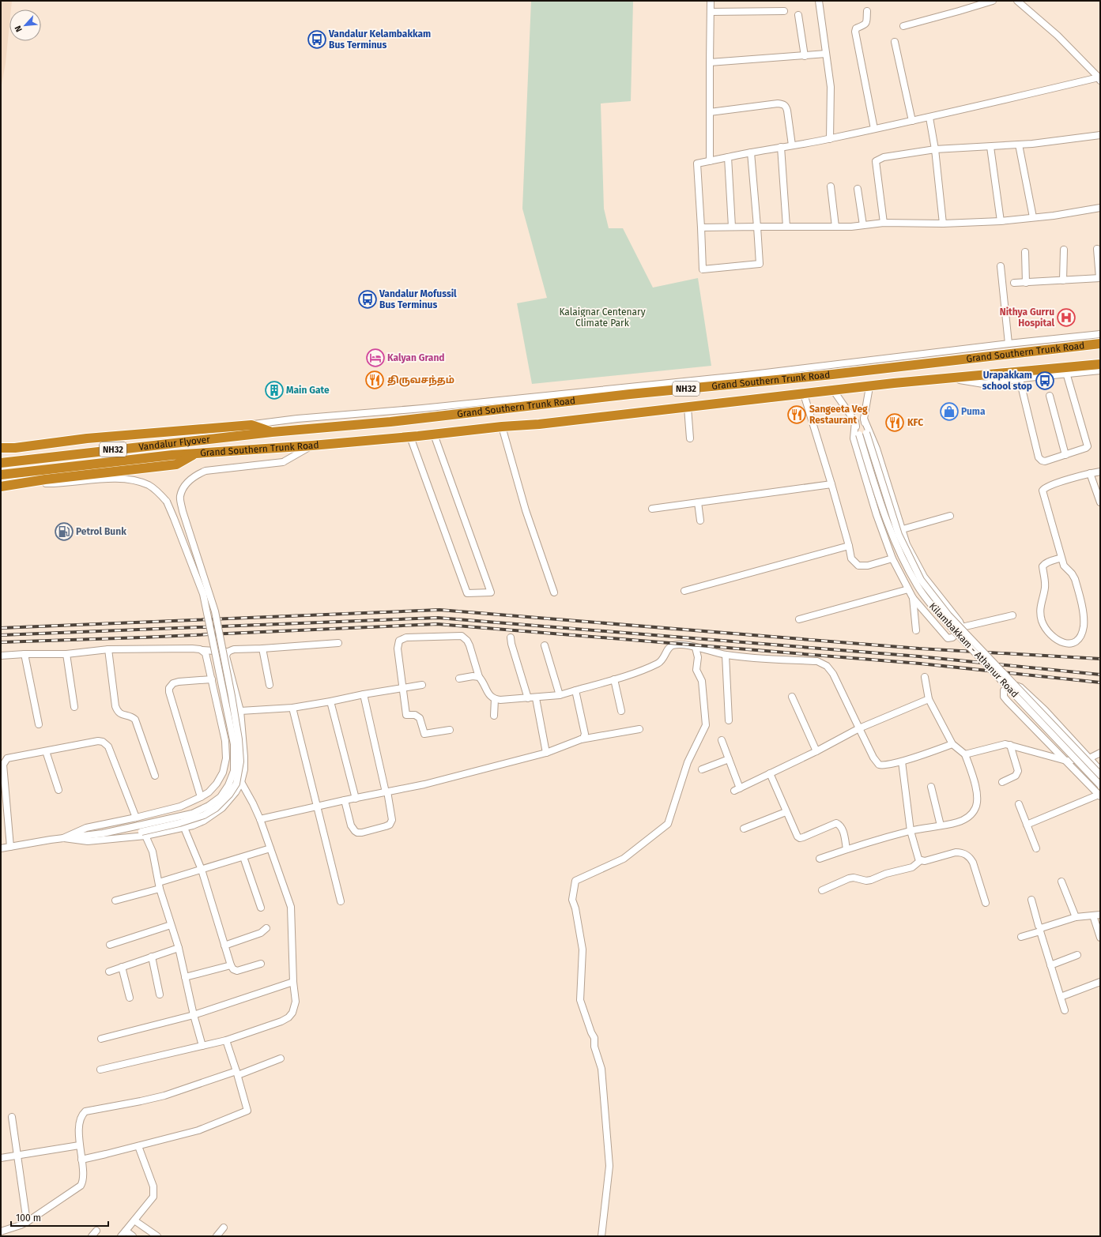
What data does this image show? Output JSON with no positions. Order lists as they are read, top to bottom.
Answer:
{
  "streets": {
    "highway": ["Grand Southern Trunk Road", "NH32", "Vandalur Flyover"],
    "street": ["Kilambakkam - Athanur Road"]
  },
  "crossings": [
    ["Grand Southern Trunk Road", "NH32"],
    ["Grand Southern Trunk Road", "Vandalur Flyover"],
    ["Grand Southern Trunk Road", "Kilambakkam - Athanur Road"],
    ["NH32", "Kilambakkam - Athanur Road"]
  ],
  "parks": ["Kalaignar Centenary Climate Park"],
  "places": {
    "bus stop": ["Vandalur Kelambakkam Bus Terminus", "Vandalur Mofussil Bus Terminus", "Urapakkam school stop"],
    "hospital": ["Nithya Gurru Hospital"],
    "hotel": ["Kalyan Grand"],
    "restaurant": ["திருவசந்தம்", "Sangeeta Veg Restaurant", "KFC"],
    "building": ["Main Gate"],
    "shop": ["Puma"],
    "fuel station": ["Petrol Bunk"]
  },
  "scale_bar": "100 m",
  "north": "bottom left"
}
